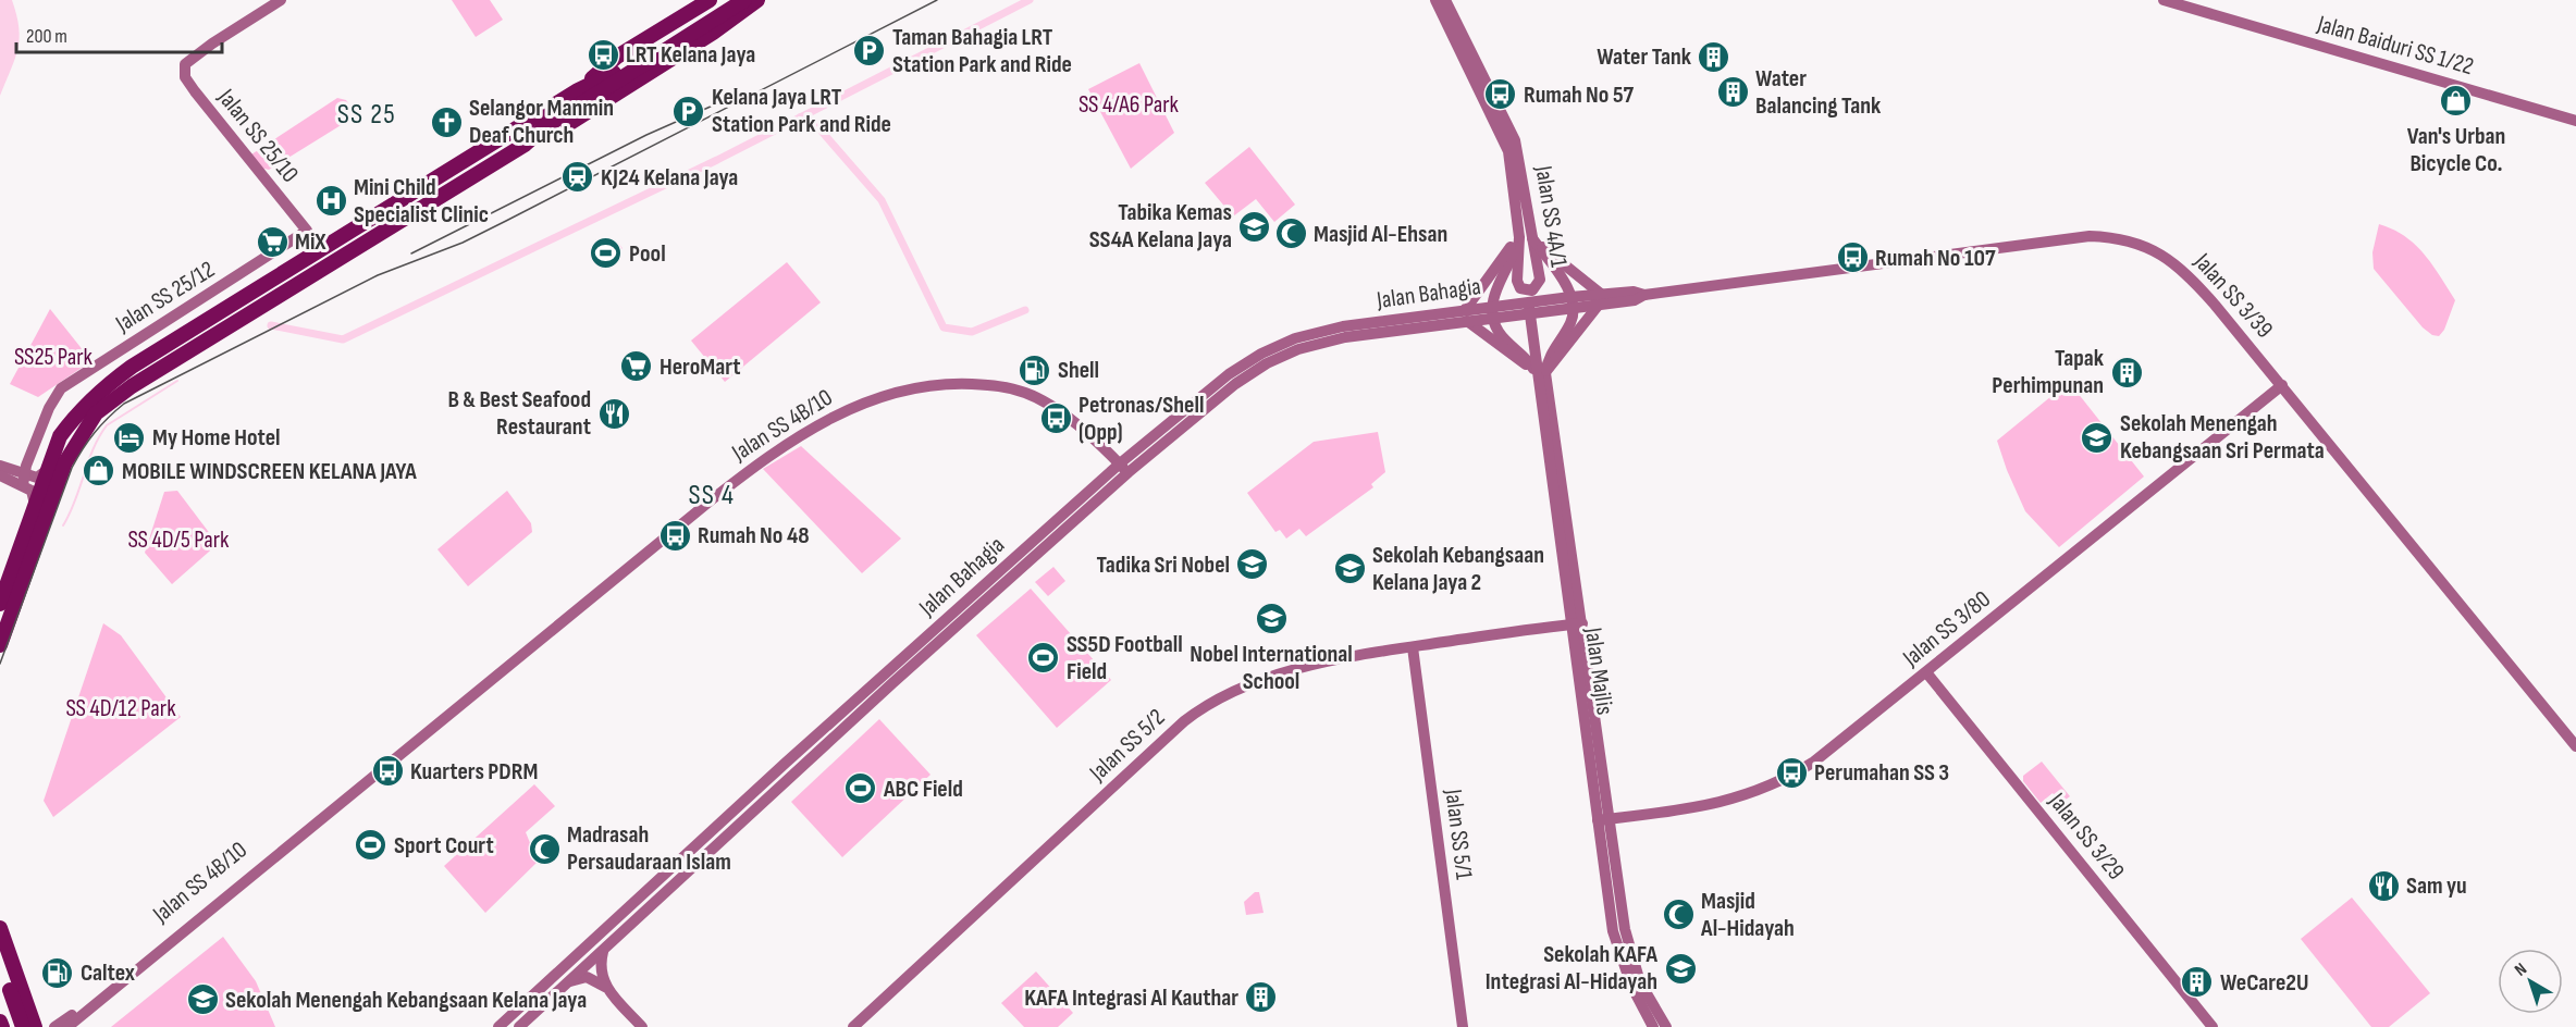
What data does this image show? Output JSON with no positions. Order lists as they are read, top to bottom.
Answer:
{
  "streets": {
    "street": [
      "Jalan Baiduri SS 1/22",
      "Jalan SS 25/10",
      "Jalan SS 4A/1",
      "Jalan Bahagia",
      "Jalan SS 3/39",
      "Jalan SS 25/12",
      "Jalan SS 4B/10",
      "Jalan SS 3/80",
      "Jalan Majlis",
      "Jalan SS 5/2",
      "Jalan SS 5/1",
      "Jalan SS 3/29"
    ]
  },
  "crossings": [
    ["Jalan SS 25/10", "Jalan SS 25/12"],
    ["Jalan Bahagia", "Jalan SS 3/39"],
    ["Jalan Bahagia", "Jalan SS 4B/10"],
    ["Jalan Bahagia", "Jalan Majlis"],
    ["Jalan SS 3/39", "Jalan SS 3/80"],
    ["Jalan SS 3/39", "Jalan Majlis"],
    ["Jalan SS 3/80", "Jalan Majlis"],
    ["Jalan SS 3/80", "Jalan SS 3/29"],
    ["Jalan Majlis", "Jalan SS 5/2"],
    ["Jalan SS 5/2", "Jalan SS 5/1"]
  ],
  "districts": ["SS 25", "SS 4"],
  "parks": [
    "SS 4/A6 Park",
    "SS25 Park",
    "SS 4D/5 Park",
    "SS 4D/12 Park"
  ],
  "places": {
    "parking": ["Taman Bahagia LRT Station Park and Ride", "Kelana Jaya LRT Station Park and Ride"],
    "bus stop": [
      "LRT Kelana Jaya",
      "Rumah No 57",
      "Rumah No 107",
      "Petronas/Shell (Opp)",
      "Rumah No 48",
      "Kuarters PDRM",
      "Perumahan SS 3"
    ],
    "building": [
      "Water Tank",
      "Water Balancing Tank",
      "Tapak Perhimpunan",
      "WeCare2U",
      "KAFA Integrasi Al Kauthar"
    ],
    "shop": ["Van's Urban Bicycle Co.", "MOBILE WINDSCREEN KELANA JAYA"],
    "church": ["Selangor Manmin Deaf Church"],
    "station": ["KJ24 Kelana Jaya"],
    "hospital": ["Mini Child Specialist Clinic"],
    "school or university": [
      "Tabika Kemas SS4A Kelana Jaya",
      "Sekolah Menengah Kebangsaan Sri Permata",
      "Tadika Sri Nobel",
      "Sekolah Kebangsaan Kelana Jaya 2",
      "Nobel International School",
      "Sekolah KAFA Integrasi Al-Hidayah",
      "Sekolah Menengah Kebangsaan Kelana Jaya"
    ],
    "mosque": ["Masjid Al-Ehsan", "Madrasah Persaudaraan Islam", "Masjid Al-Hidayah"],
    "supermarket": ["MiX", "HeroMart"],
    "sports": [
      "Pool",
      "SS5D Football Field",
      "ABC Field",
      "Sport Court"
    ],
    "fuel station": ["Shell", "Caltex"],
    "restaurant": ["B & Best Seafood Restaurant", "Sam yu"],
    "hotel": ["My Home Hotel"]
  },
  "scale_bar": "200 m",
  "north": "top left"
}
